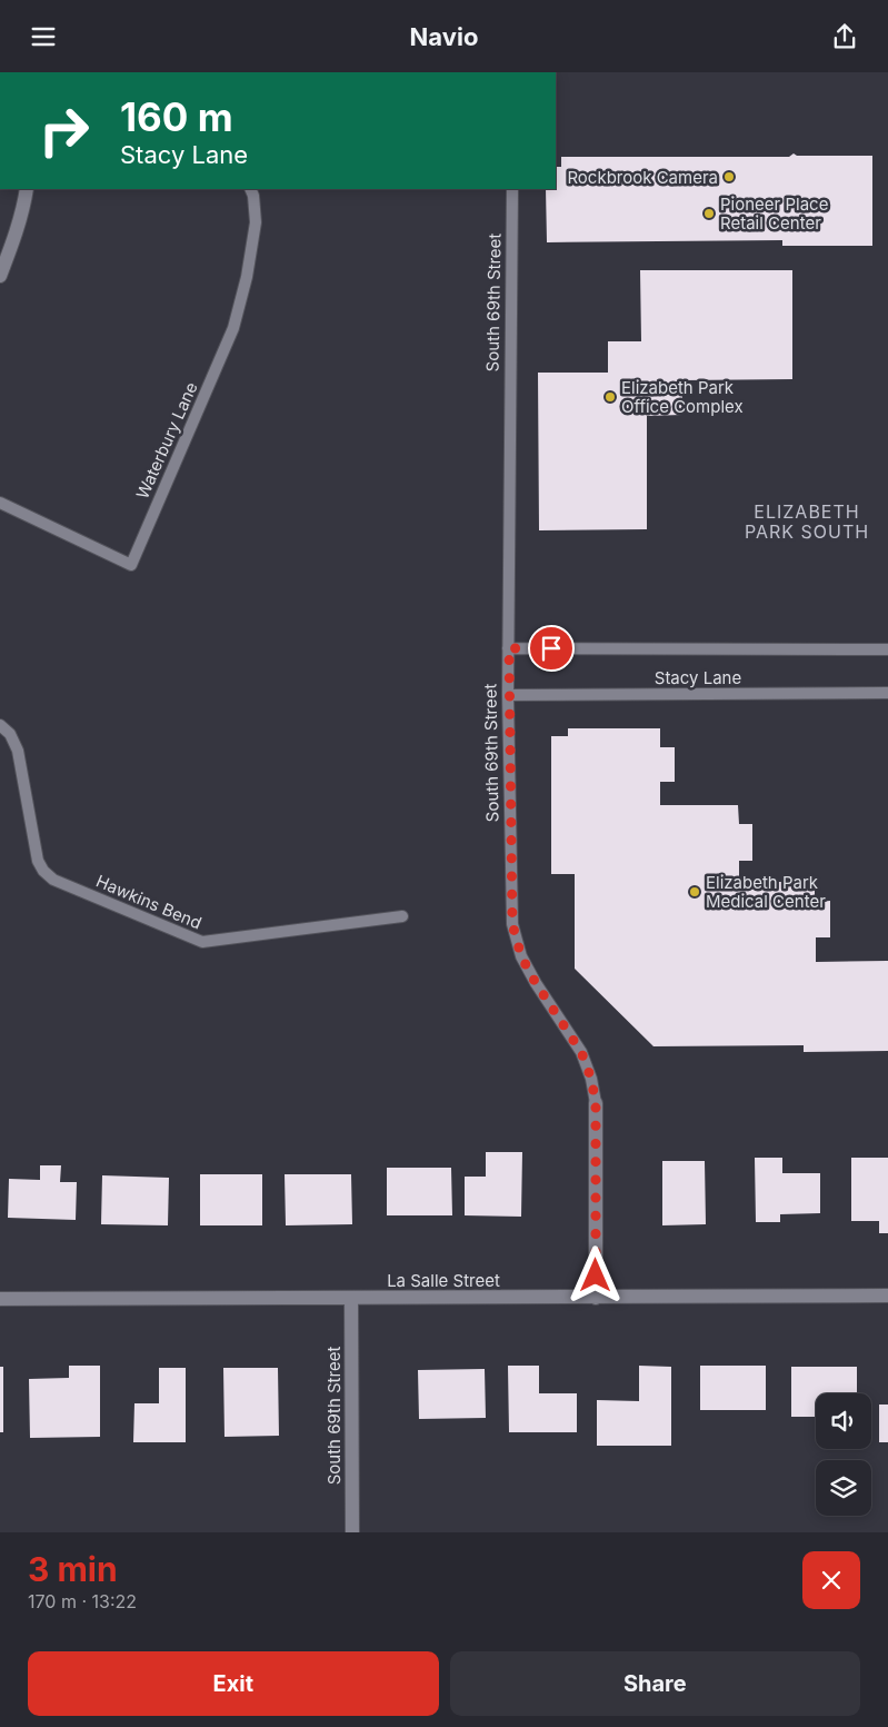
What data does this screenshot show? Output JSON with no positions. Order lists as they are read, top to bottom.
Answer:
{
  "streets": {
    "street": ["South 69th Street", "La Salle Street"],
    "lane": ["Waterbury Lane", "Stacy Lane", "Hawkins Bend"]
  },
  "crossings": [
    ["South 69th Street", "Stacy Lane"],
    ["South 69th Street", "La Salle Street"]
  ],
  "districts": ["ELIZABETH PARK SOUTH"],
  "places": [
    "Rockbrook Camera",
    "Pioneer Place Retail Center",
    "Elizabeth Park Office Complex",
    "Elizabeth Park Medical Center"
  ],
  "page": {
    "header": "Navio",
    "turn": ["160 m", "Stacy Lane"],
    "heading": ["3 min", "170 m · 13:22"],
    "buttons": ["Exit", "Share"]
  }
}
